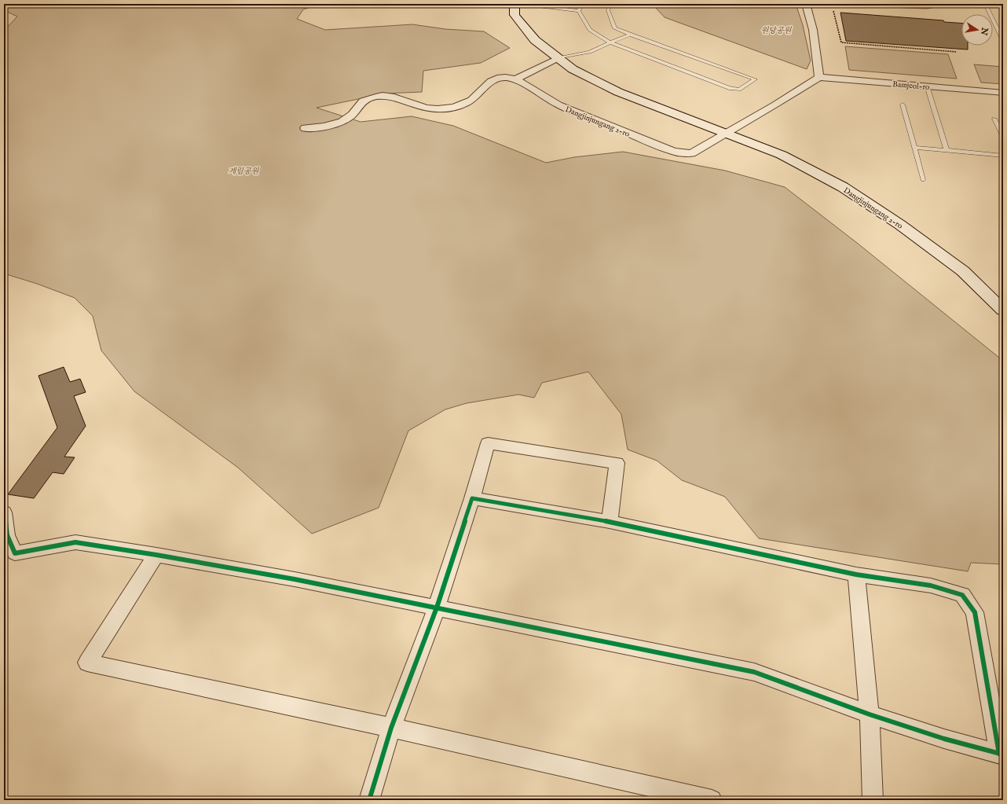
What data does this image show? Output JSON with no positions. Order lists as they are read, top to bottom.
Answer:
{
  "streets": {
    "street": ["Bamjeol-ro", "Dangjinjungang 2-ro"]
  },
  "parks": ["원당공원", "계림공원"],
  "north": "right"
}
